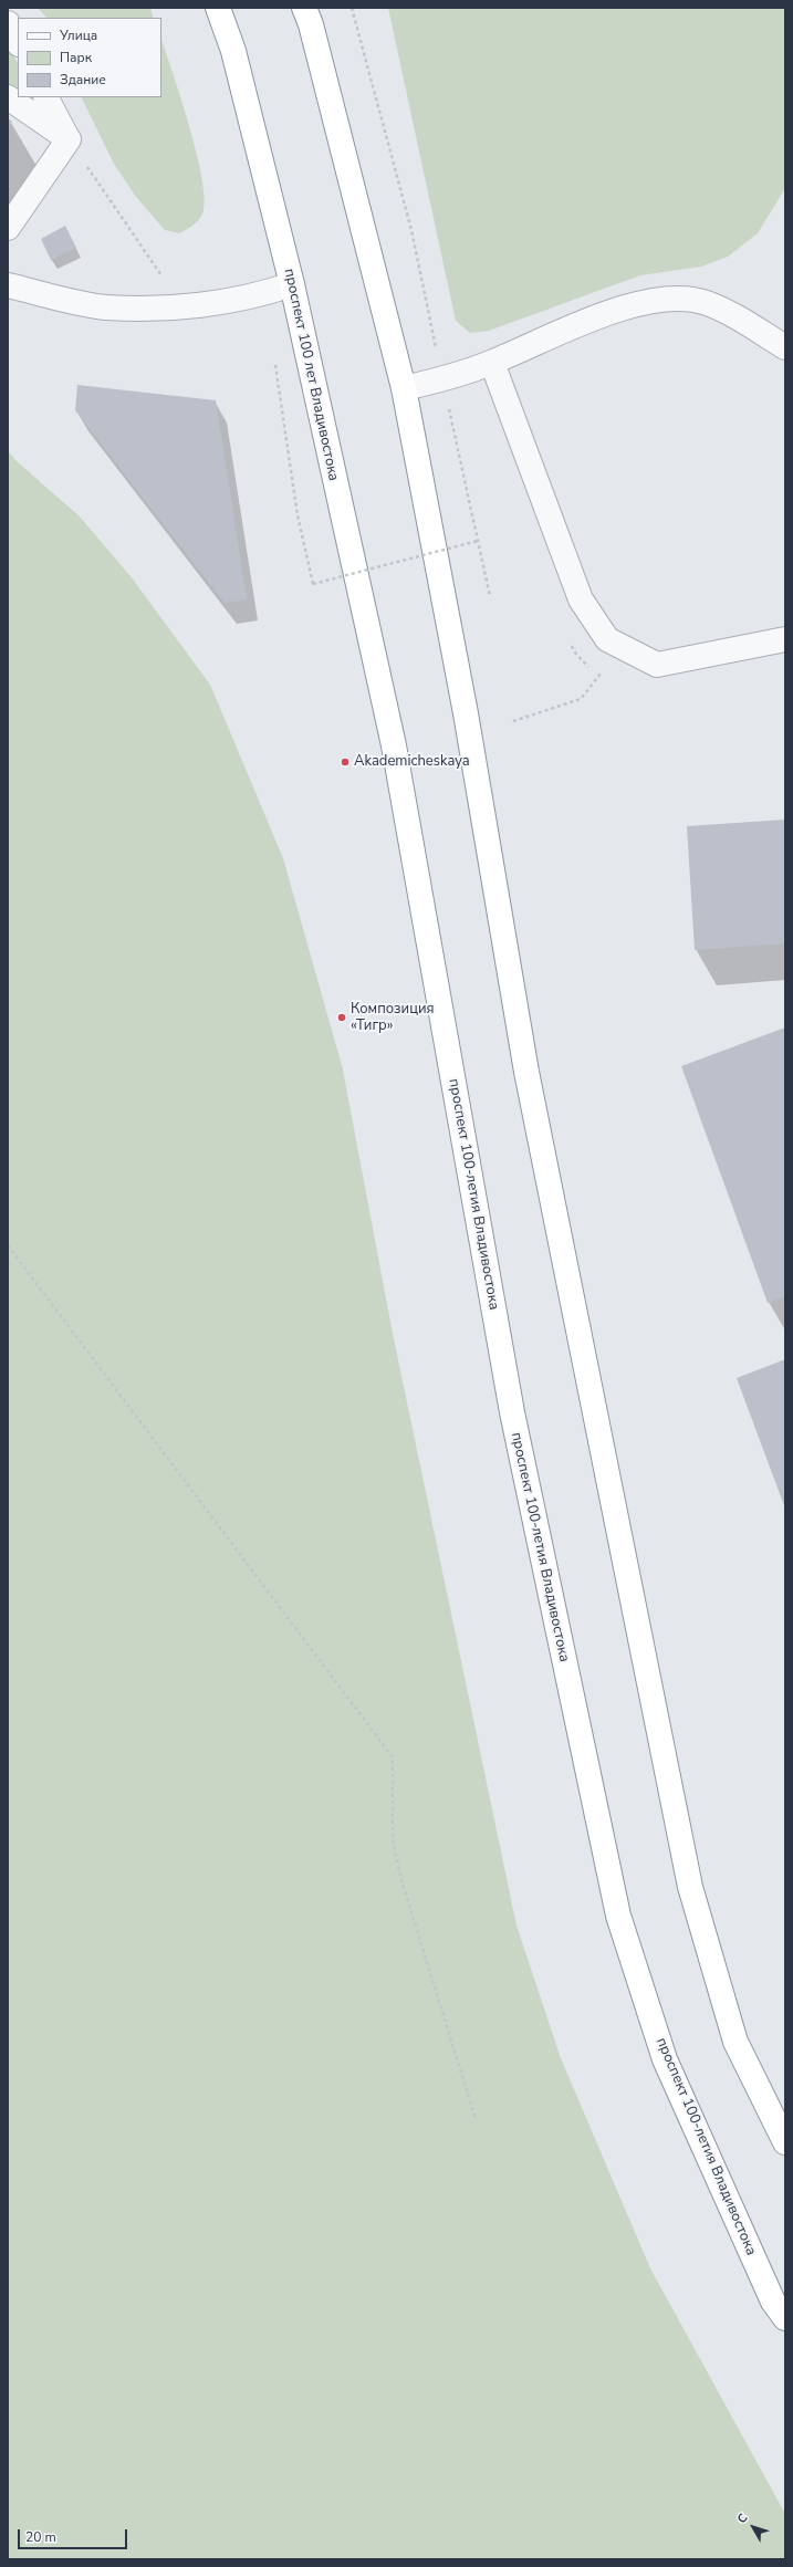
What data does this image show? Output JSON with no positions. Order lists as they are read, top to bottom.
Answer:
{
  "streets": {
    "highway": ["проспект 100 лет Владивостока", "проспект 100-летия Владивостока"]
  },
  "crossings": [
    ["проспект 100 лет Владивостока", "проспект 100-летия Владивостока"]
  ],
  "places": ["Akademicheskaya", "Композиция «Тигр»"],
  "legend": ["Улица", "Парк", "Здание"],
  "scale_bar": "20 m",
  "north": "top left"
}
